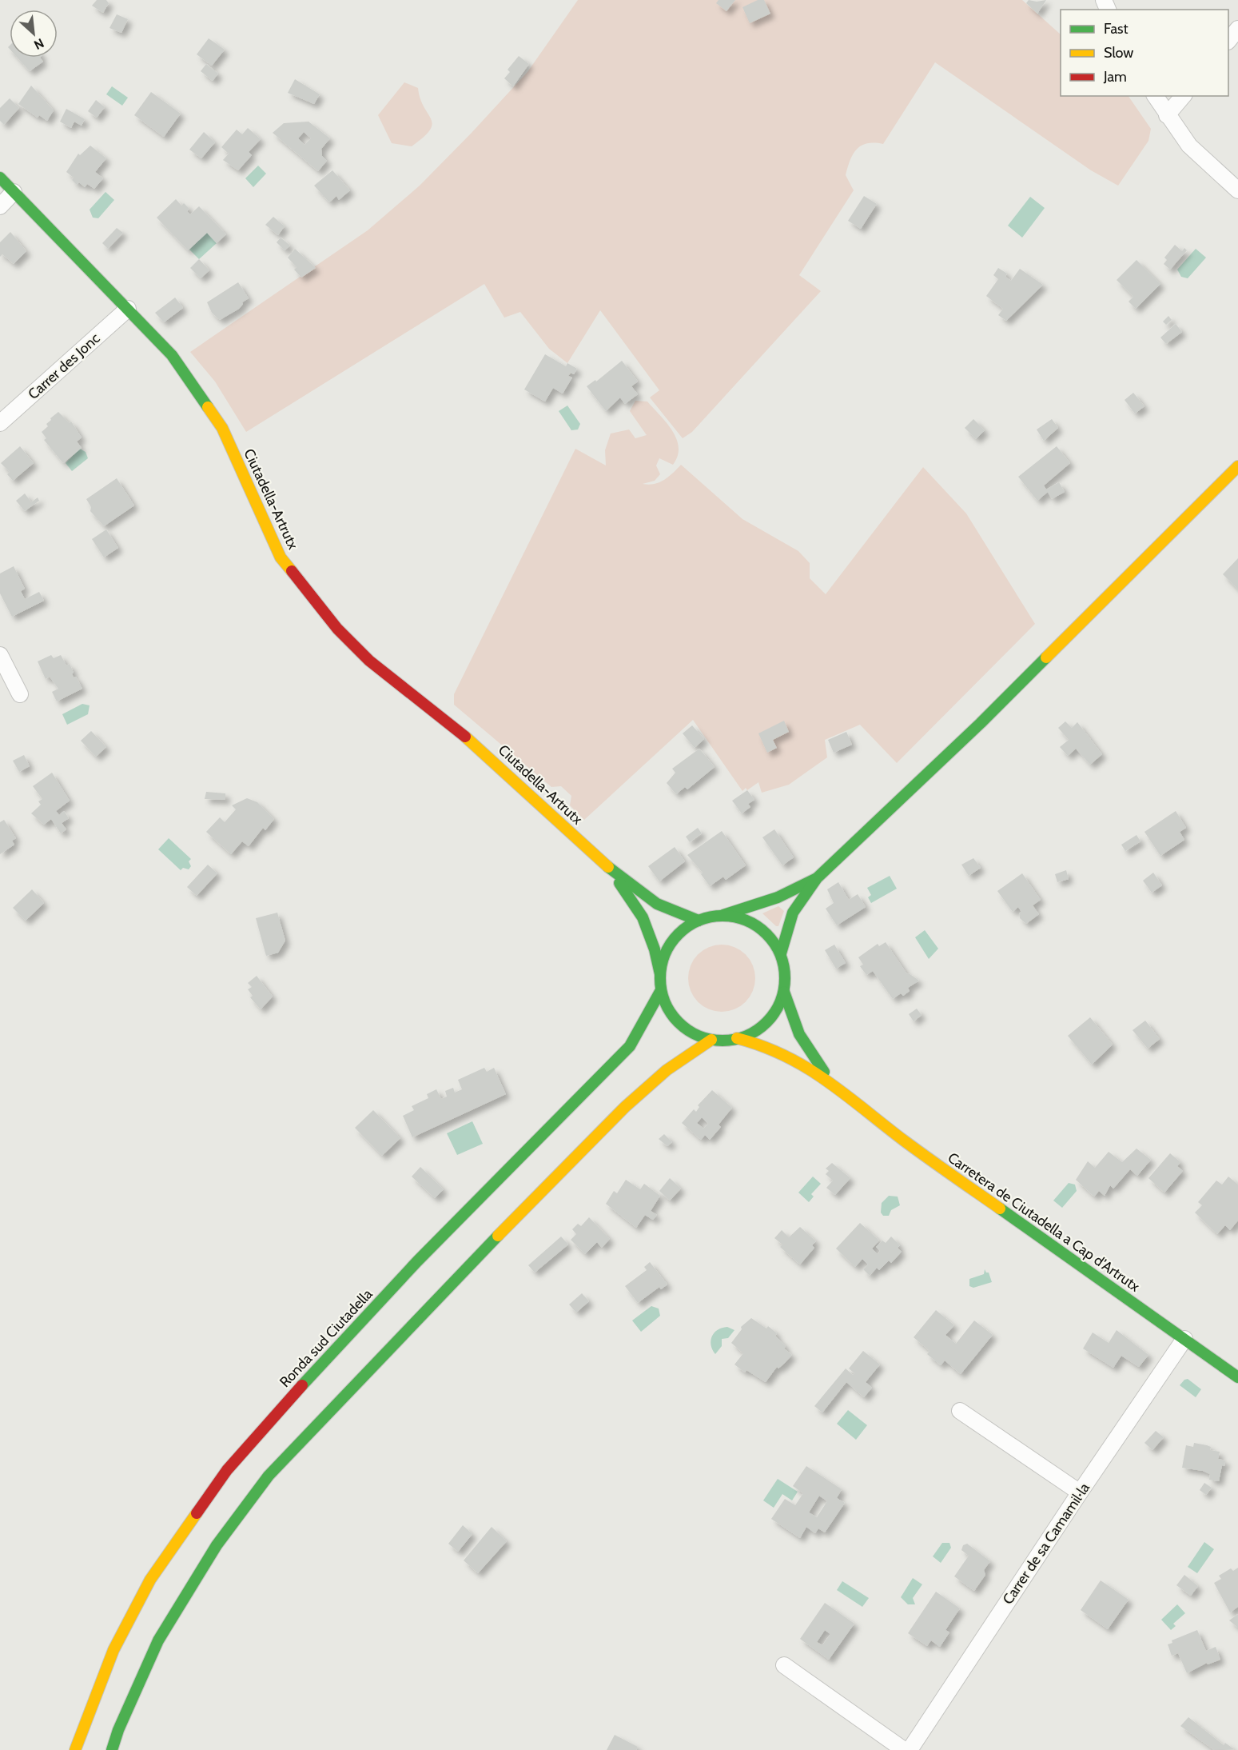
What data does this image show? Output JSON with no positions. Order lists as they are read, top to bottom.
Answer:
{
  "streets": {
    "main road": ["Ciutadella-Artrutx", "Carretera de Ciutadella a Cap d'Artrutx", "Ronda sud Ciutadella"],
    "street": ["Carrer des Jonc", "Carrer de sa Camamil·la"]
  },
  "crossings": [
    ["Carrer des Jonc", "Ciutadella-Artrutx"],
    ["Ciutadella-Artrutx", "Carretera de Ciutadella a Cap d'Artrutx"],
    ["Ciutadella-Artrutx", "Ronda sud Ciutadella"],
    ["Carretera de Ciutadella a Cap d'Artrutx", "Ronda sud Ciutadella"],
    ["Carretera de Ciutadella a Cap d'Artrutx", "Carrer de sa Camamil·la"]
  ],
  "legend": ["Fast", "Slow", "Jam"],
  "north": "bottom right"
}
